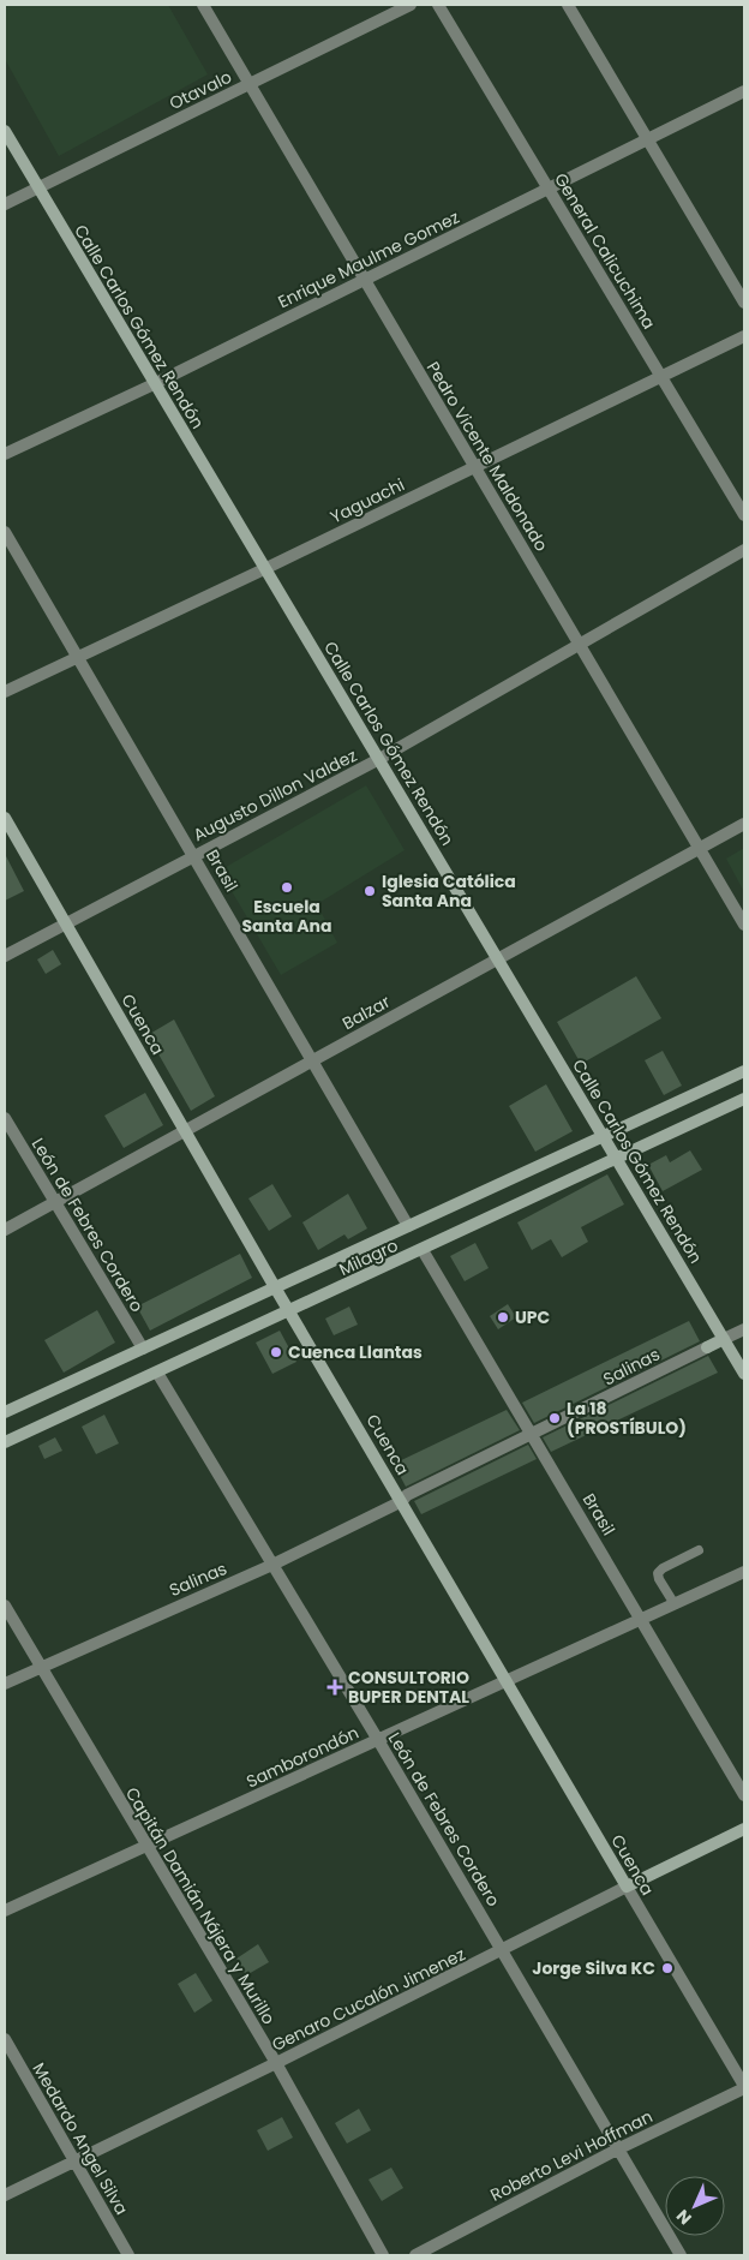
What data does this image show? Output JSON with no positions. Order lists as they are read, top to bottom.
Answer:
{
  "streets": {
    "main road": [
      "Calle Carlos Gómez Rendón",
      "Cuenca",
      "Milagro",
      "Genaro Cucalón Jimenez"
    ],
    "street": [
      "Otavalo",
      "General Calicuchima",
      "Enrique Maulme Gomez",
      "Pedro Vicente Maldonado",
      "Yaguachi",
      "Augusto Dillon Valdez",
      "Brasil",
      "Balzar",
      "León de Febres Cordero",
      "Salinas",
      "Samborondón",
      "Capitán Damián Nájera y Murillo",
      "Medardo Angel Silva",
      "Roberto Levi Hoffman"
    ]
  },
  "crossings": [
    ["Otavalo", "Calle Carlos Gómez Rendón"],
    ["Otavalo", "Pedro Vicente Maldonado"],
    ["General Calicuchima", "Enrique Maulme Gomez"],
    ["General Calicuchima", "Yaguachi"],
    ["Enrique Maulme Gomez", "Calle Carlos Gómez Rendón"],
    ["Enrique Maulme Gomez", "Pedro Vicente Maldonado"],
    ["Calle Carlos Gómez Rendón", "Yaguachi"],
    ["Calle Carlos Gómez Rendón", "Augusto Dillon Valdez"],
    ["Calle Carlos Gómez Rendón", "Balzar"],
    ["Calle Carlos Gómez Rendón", "Milagro"],
    ["Pedro Vicente Maldonado", "Yaguachi"],
    ["Pedro Vicente Maldonado", "Augusto Dillon Valdez"],
    ["Pedro Vicente Maldonado", "Balzar"],
    ["Yaguachi", "Brasil"],
    ["Augusto Dillon Valdez", "Brasil"],
    ["Augusto Dillon Valdez", "Cuenca"],
    ["Brasil", "Balzar"],
    ["Brasil", "Milagro"],
    ["Brasil", "Salinas"],
    ["Brasil", "Samborondón"],
    ["Balzar", "Cuenca"],
    ["Balzar", "León de Febres Cordero"],
    ["Cuenca", "Milagro"],
    ["Cuenca", "Salinas"],
    ["Cuenca", "Samborondón"],
    ["Cuenca", "Genaro Cucalón Jimenez"],
    ["Cuenca", "Roberto Levi Hoffman"],
    ["León de Febres Cordero", "Milagro"],
    ["León de Febres Cordero", "Salinas"],
    ["León de Febres Cordero", "Samborondón"],
    ["León de Febres Cordero", "Genaro Cucalón Jimenez"],
    ["León de Febres Cordero", "Roberto Levi Hoffman"],
    ["Salinas", "Capitán Damián Nájera y Murillo"],
    ["Samborondón", "Capitán Damián Nájera y Murillo"],
    ["Capitán Damián Nájera y Murillo", "Genaro Cucalón Jimenez"],
    ["Genaro Cucalón Jimenez", "Medardo Angel Silva"]
  ],
  "places": {
    "other": [
      "Escuela Santa Ana",
      "Iglesia Católica Santa Ana",
      "UPC",
      "Cuenca Llantas",
      "La 18 (PROSTÍBULO)",
      "Jorge Silva KC"
    ],
    "health": ["CONSULTORIO BUPER DENTAL"]
  },
  "north": "bottom left"
}
